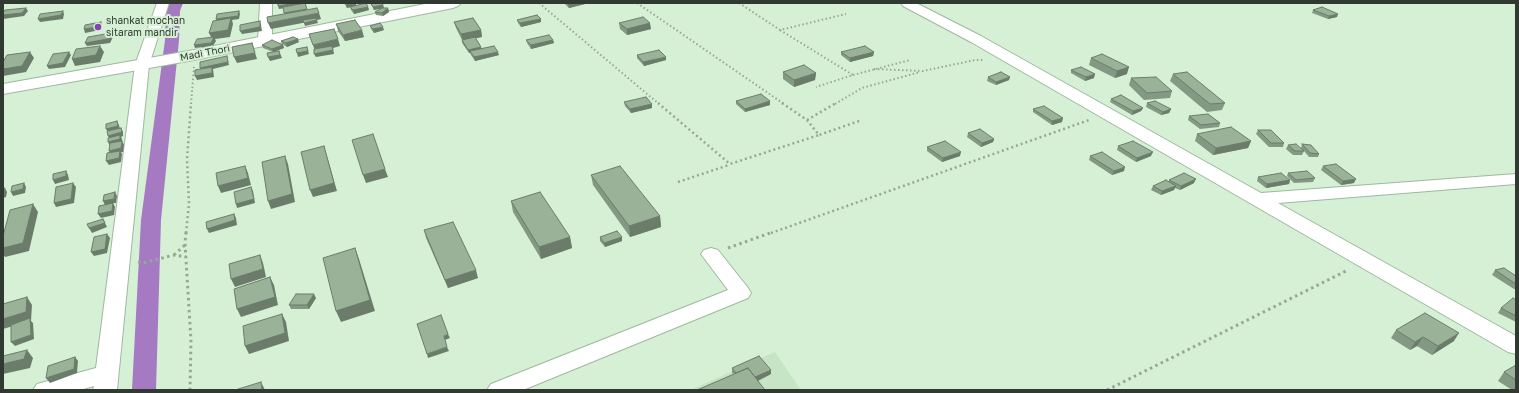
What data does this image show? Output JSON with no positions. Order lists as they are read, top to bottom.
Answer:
{
  "streets": {
    "main road": ["Madi Thori"]
  },
  "places": ["shankat mochan sitaram mandir"]
}
